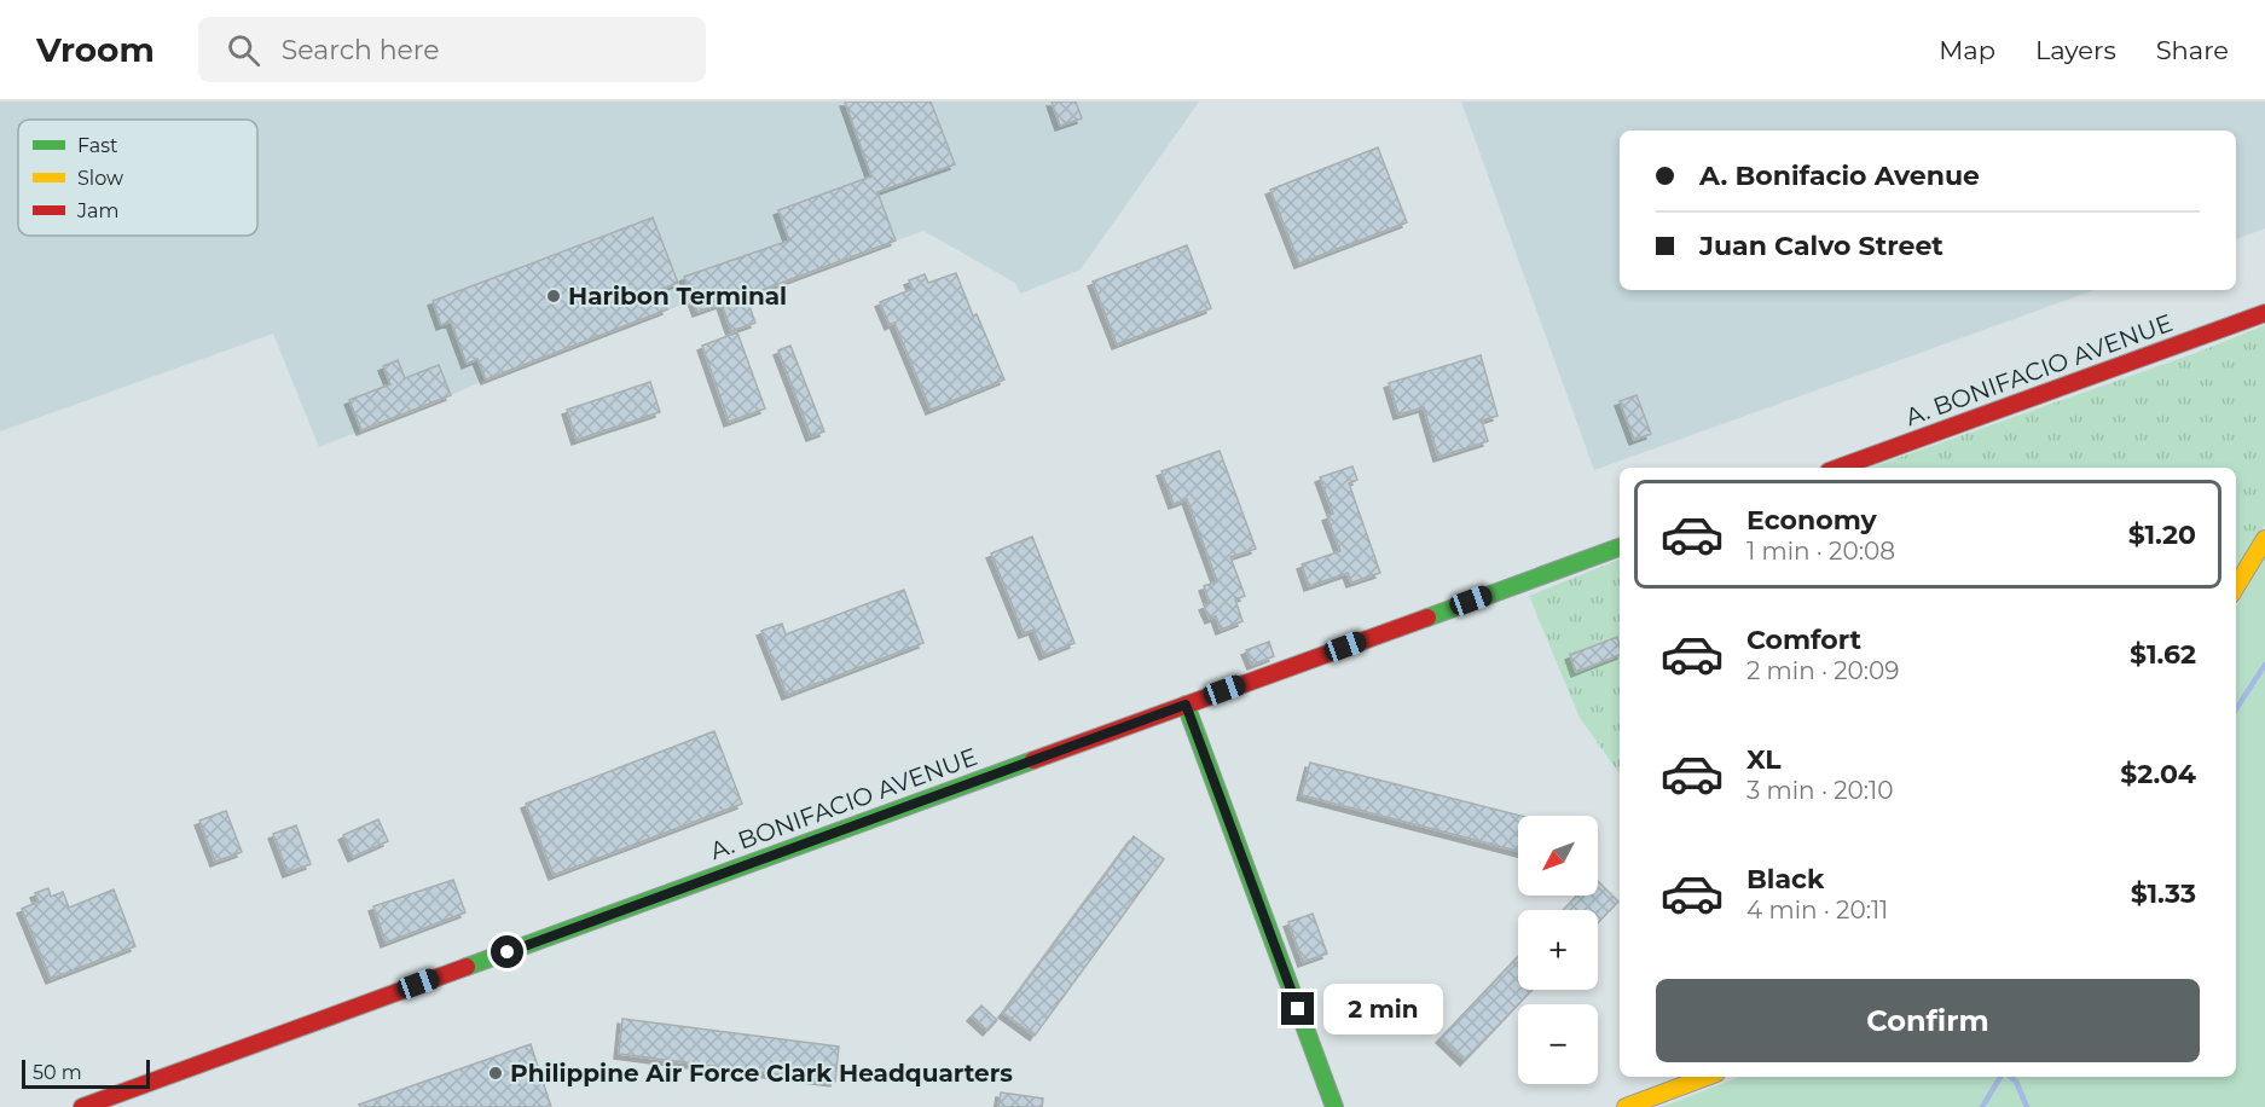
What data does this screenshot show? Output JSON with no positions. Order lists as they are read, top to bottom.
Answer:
{
  "streets": {
    "street": ["A. BONIFACIO AVENUE"]
  },
  "places": ["Haribon Terminal", "Philippine Air Force Clark Headquarters"],
  "legend": ["Fast", "Slow", "Jam"],
  "scale_bar": "50 m",
  "north": "bottom left",
  "page": {
    "header": "Vroom",
    "search": "Search here",
    "nav": ["Map", "Layers", "Share"],
    "banner": ["A. Bonifacio Avenue", "Juan Calvo Street"],
    "list": [
      {
        "name": "Economy",
        "note": "1 min · 20:08",
        "value": "$1.20"
      },
      {
        "name": "Comfort",
        "note": "2 min · 20:09",
        "value": "$1.62"
      },
      {
        "name": "XL",
        "note": "3 min · 20:10",
        "value": "$2.04"
      },
      {
        "name": "Black",
        "note": "4 min · 20:11",
        "value": "$1.33"
      }
    ],
    "map_buttons": ["+", "−"],
    "buttons": "Confirm",
    "bubble": "2 min",
    "scale": "50 m"
  }
}
